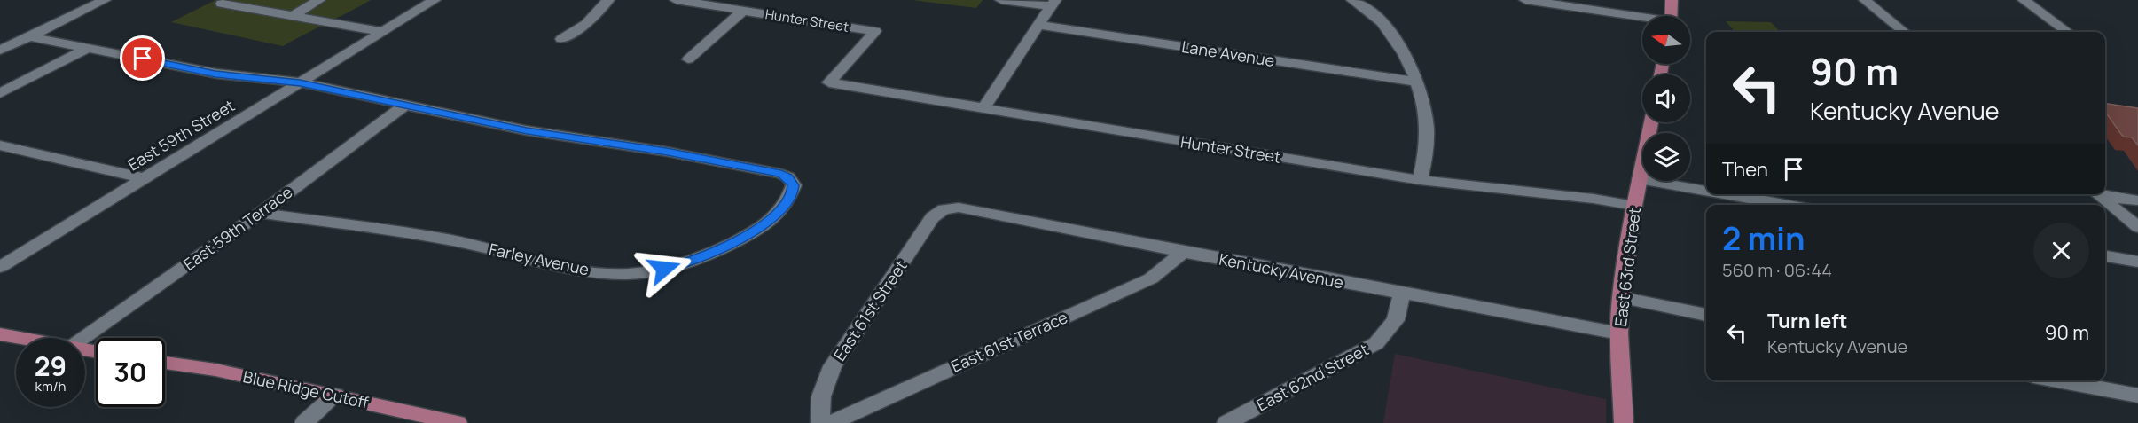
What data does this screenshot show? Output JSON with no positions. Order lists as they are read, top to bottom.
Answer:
{
  "streets": {
    "main road": ["East 63rd Street", "Blue Ridge Cutoff"],
    "street": [
      "Hunter Street",
      "Lane Avenue",
      "East 59th Street",
      "East 59th Terrace",
      "Farley Avenue",
      "Kentucky Avenue",
      "East 61st Street",
      "East 61st Terrace",
      "East 62nd Street"
    ]
  },
  "crossings": [
    ["Hunter Street", "East 63rd Street"],
    ["East 59th Terrace", "Farley Avenue"],
    ["East 63rd Street", "Kentucky Avenue"],
    ["Kentucky Avenue", "East 61st Street"],
    ["Kentucky Avenue", "East 61st Terrace"],
    ["Kentucky Avenue", "East 62nd Street"]
  ],
  "north": "left",
  "page": {
    "turn": ["90 m", "Kentucky Avenue"],
    "then": "Then",
    "heading": ["2 min", "560 m · 06:44"],
    "list": [
      {
        "name": "Turn left",
        "note": "Kentucky Avenue",
        "value": "90 m"
      }
    ],
    "speed": "29 km/h",
    "limit": "30"
  }
}
